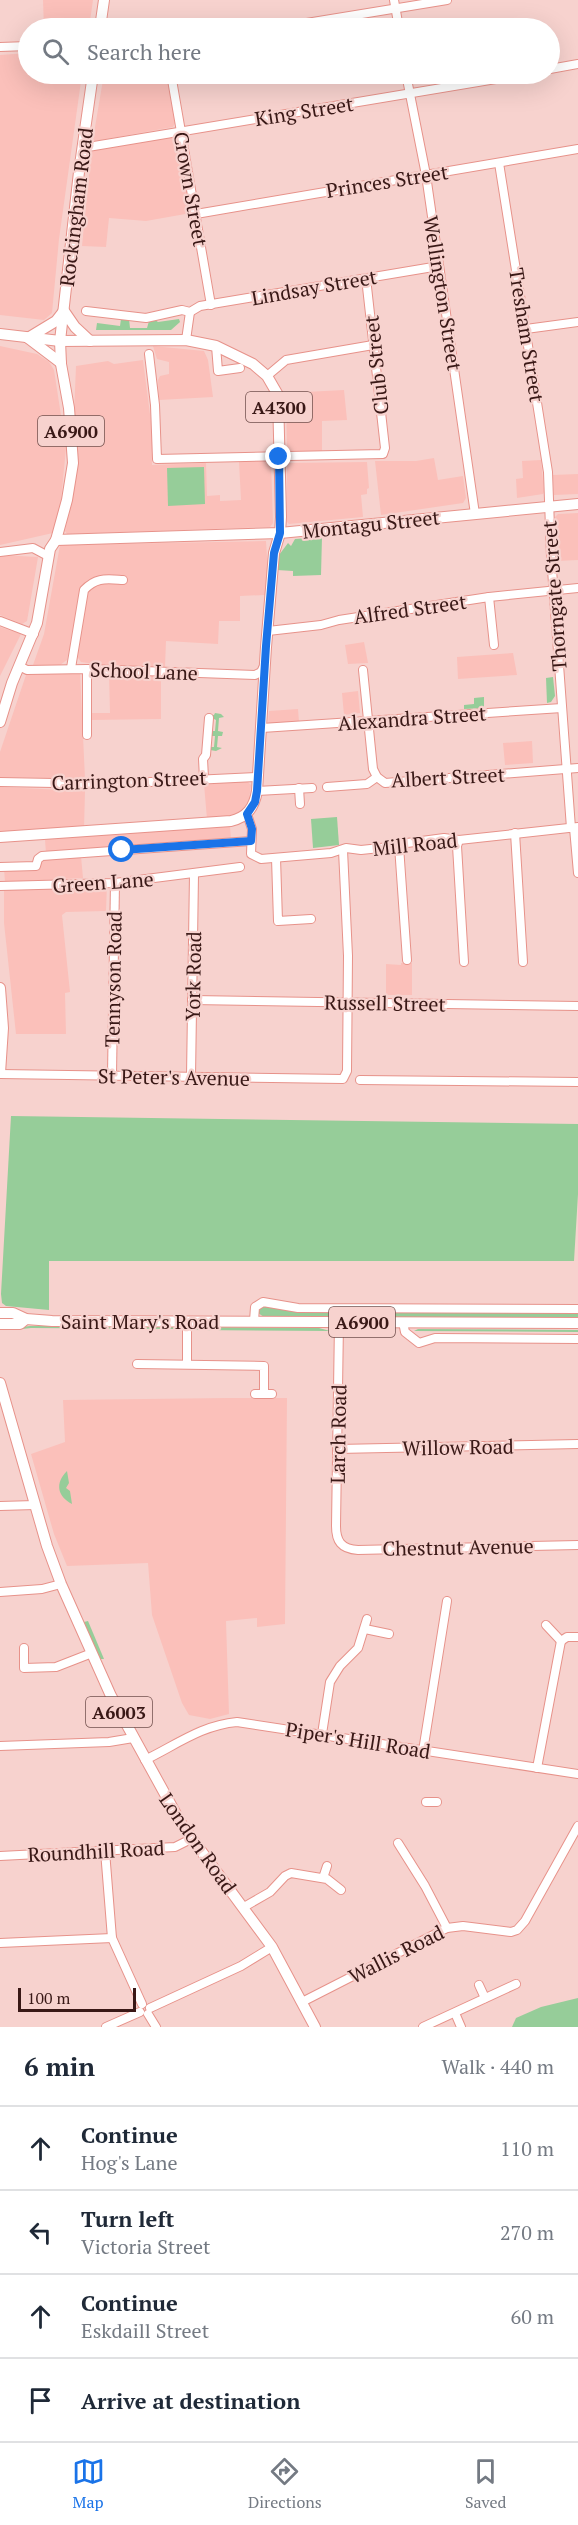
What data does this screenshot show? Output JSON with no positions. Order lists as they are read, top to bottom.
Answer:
{
  "streets": {
    "main road": [
      "Rockingham Road",
      "A4300",
      "A6900",
      "Montagu Street",
      "Saint Mary's Road",
      "A6003",
      "London Road"
    ],
    "street": [
      "King Street",
      "Princes Street",
      "Crown Street",
      "Lindsay Street",
      "Wellington Street",
      "Tresham Street",
      "Club Street",
      "Thorngate Street",
      "Alfred Street",
      "School Lane",
      "Alexandra Street",
      "Albert Street",
      "Carrington Street",
      "Mill Road",
      "Green Lane",
      "York Road",
      "Tennyson Road",
      "Russell Street",
      "St Peter's Avenue",
      "Larch Road",
      "Willow Road",
      "Chestnut Avenue",
      "Piper's Hill Road",
      "Roundhill Road",
      "Wallis Road"
    ]
  },
  "crossings": [
    ["King Street", "Crown Street"],
    ["King Street", "Rockingham Road"],
    ["King Street", "Wellington Street"],
    ["Princes Street", "Crown Street"],
    ["Princes Street", "Wellington Street"],
    ["Princes Street", "Tresham Street"],
    ["Crown Street", "Lindsay Street"],
    ["Rockingham Road", "A4300"],
    ["Rockingham Road", "A6900"],
    ["Lindsay Street", "Wellington Street"],
    ["Lindsay Street", "Club Street"],
    ["Wellington Street", "Montagu Street"],
    ["Tresham Street", "Montagu Street"],
    ["Tresham Street", "Thorngate Street"],
    ["Club Street", "A4300"],
    ["A4300", "A6900"],
    ["A4300", "Montagu Street"],
    ["A6900", "Montagu Street"],
    ["A6900", "School Lane"],
    ["Montagu Street", "Thorngate Street"],
    ["Thorngate Street", "Alfred Street"],
    ["Thorngate Street", "Alexandra Street"],
    ["Thorngate Street", "Albert Street"],
    ["Thorngate Street", "Mill Road"],
    ["Alexandra Street", "Albert Street"],
    ["Green Lane", "York Road"],
    ["Green Lane", "Tennyson Road"],
    ["York Road", "Russell Street"],
    ["York Road", "St Peter's Avenue"],
    ["Tennyson Road", "St Peter's Avenue"],
    ["Russell Street", "St Peter's Avenue"],
    ["Saint Mary's Road", "Larch Road"],
    ["Larch Road", "Willow Road"],
    ["Larch Road", "Chestnut Avenue"],
    ["Piper's Hill Road", "London Road"],
    ["London Road", "Roundhill Road"],
    ["London Road", "Wallis Road"]
  ],
  "scale_bar": "100 m",
  "page": {
    "search": "Search here",
    "scale": "100 m",
    "heading": ["6 min", "Walk · 440 m"],
    "list": [
      ["Continue", "Hog's Lane", "110 m"],
      ["Turn left", "Victoria Street", "270 m"],
      ["Continue", "Eskdaill Street", "60 m"],
      "Arrive at destination"
    ],
    "nav": ["Map", "Directions", "Saved"]
  }
}
